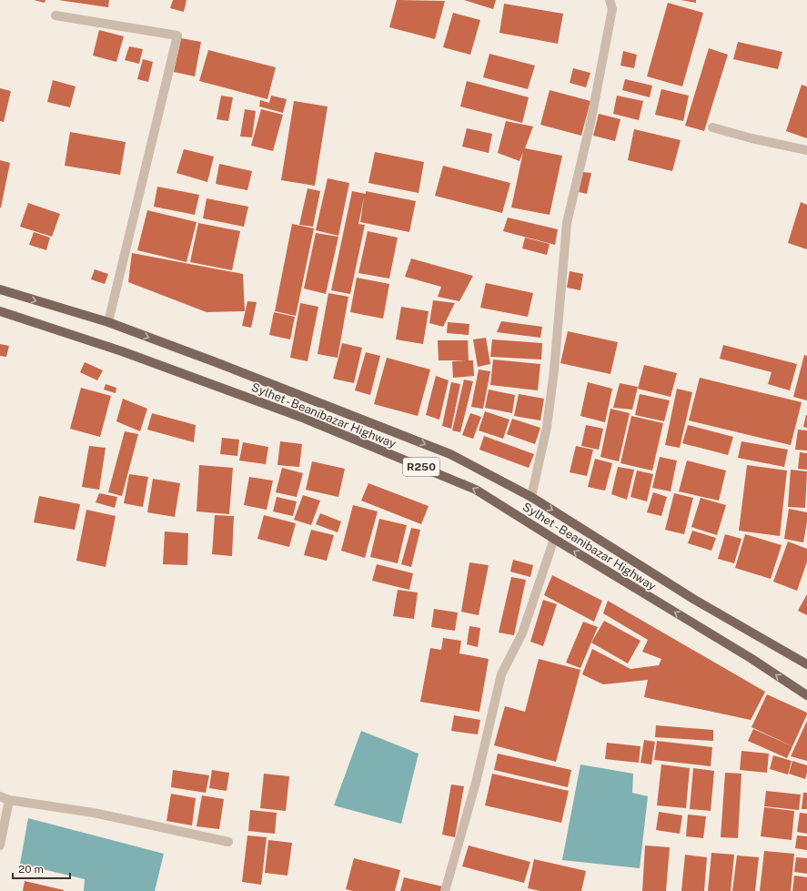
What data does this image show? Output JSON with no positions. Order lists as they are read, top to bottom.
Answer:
{
  "streets": {
    "main road": ["Sylhet - Beanibazar Highway", "R250"]
  },
  "scale_bar": "20 m"
}
